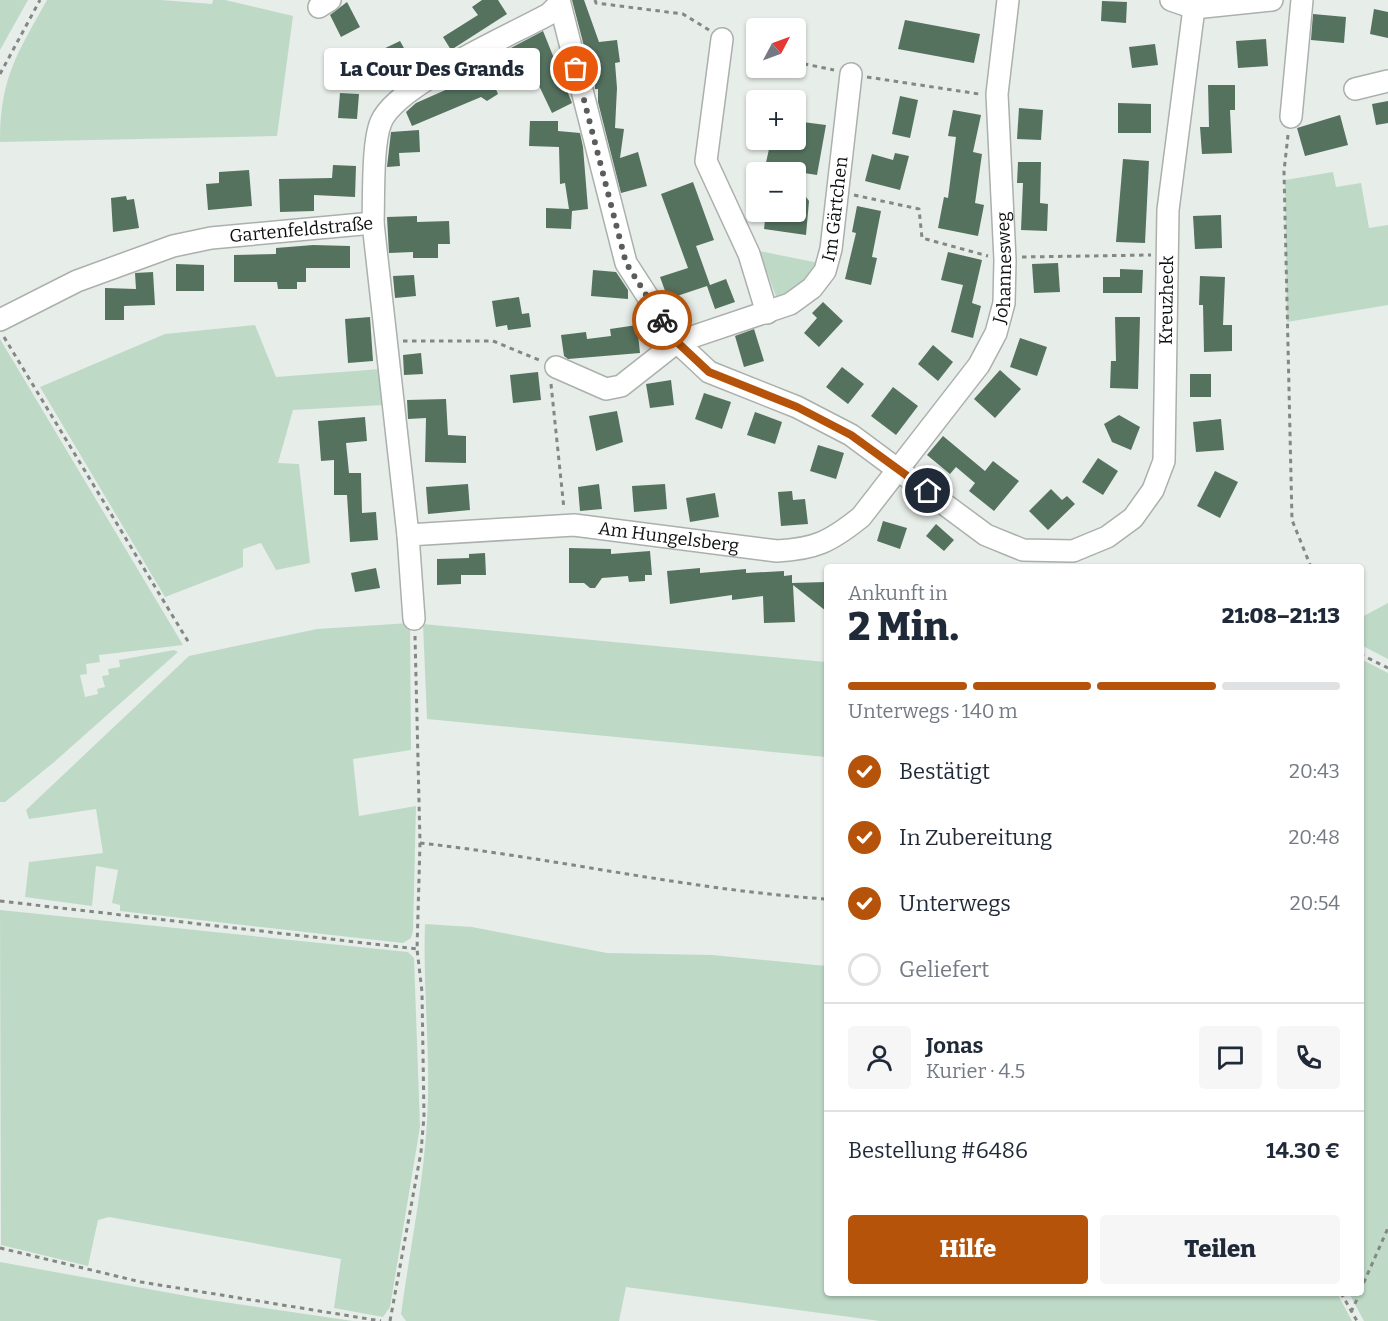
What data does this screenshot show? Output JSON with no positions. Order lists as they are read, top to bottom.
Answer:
{
  "streets": {
    "street": [
      "Im Gärtchen",
      "Gartenfeldstraße",
      "Johannesweg",
      "Kreuzheck",
      "Am Hungelsberg"
    ]
  },
  "crossings": [
    ["Johannesweg", "Am Hungelsberg"]
  ],
  "places": ["La Cour Des Grands"],
  "north": "top right",
  "page": {
    "map_buttons": ["+", "−"],
    "bubble": "La Cour Des Grands",
    "heading": ["2 Min.", "Ankunft in", "21:08–21:13"],
    "panel": [
      "Jonas",
      "Kurier · 4.5",
      "Bestellung #6486",
      "14.30 €"
    ],
    "bar": "Unterwegs · 140 m",
    "list": [
      ["Bestätigt", "20:43"],
      ["In Zubereitung", "20:48"],
      ["Unterwegs", "20:54"],
      "Geliefert"
    ],
    "buttons": ["Hilfe", "Teilen"]
  }
}
